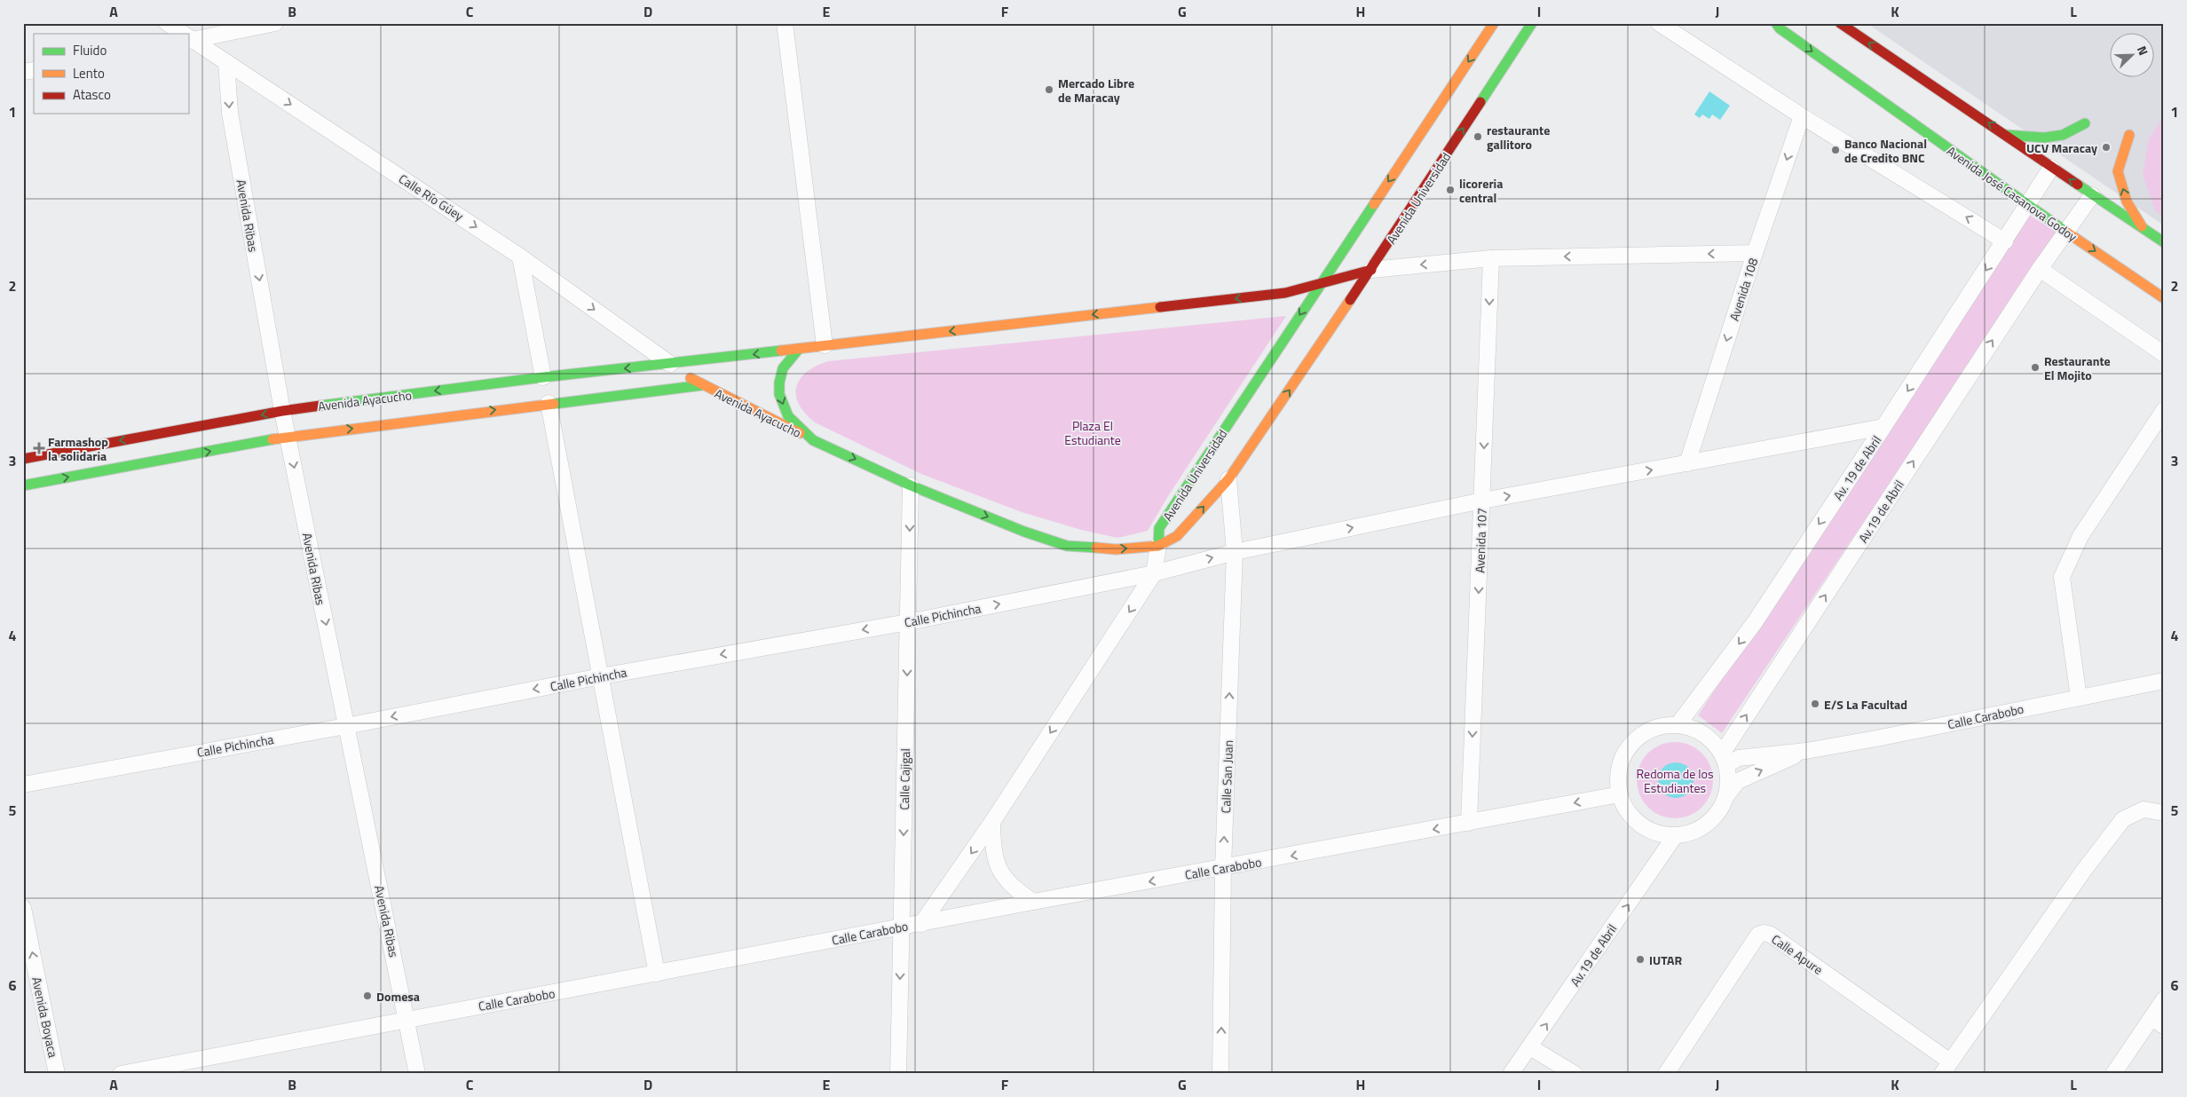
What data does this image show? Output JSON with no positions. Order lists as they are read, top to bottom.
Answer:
{
  "streets": {
    "street": [
      "Avenida José Casanova Godoy",
      "Calle Río Güey",
      "Avenida Universidad",
      "Avenida Ribas",
      "Avenida 108",
      "Avenida Ayacucho",
      "Av. 19 de Abril",
      "Av.19 de Abril",
      "Avenida 107",
      "Calle Pichincha",
      "Calle Carabobo",
      "Calle San Juan",
      "Calle Cajigal",
      "Calle Apure",
      "Avenida Boyaca"
    ]
  },
  "crossings": [
    ["Avenida José Casanova Godoy", "Av. 19 de Abril"],
    ["Avenida José Casanova Godoy", "Av.19 de Abril"],
    ["Calle Río Güey", "Avenida Ribas"],
    ["Calle Río Güey", "Avenida Ayacucho"],
    ["Avenida Universidad", "Avenida Ayacucho"],
    ["Avenida Universidad", "Calle San Juan"],
    ["Avenida Ribas", "Avenida Ayacucho"],
    ["Avenida Ribas", "Calle Pichincha"],
    ["Avenida Ribas", "Calle Carabobo"],
    ["Avenida 108", "Calle Pichincha"],
    ["Avenida Ayacucho", "Calle Cajigal"],
    ["Av. 19 de Abril", "Av.19 de Abril"],
    ["Av. 19 de Abril", "Calle Pichincha"],
    ["Av. 19 de Abril", "Calle Carabobo"],
    ["Av.19 de Abril", "Calle Carabobo"],
    ["Avenida 107", "Calle Pichincha"],
    ["Avenida 107", "Calle Carabobo"],
    ["Calle Pichincha", "Calle San Juan"],
    ["Calle Pichincha", "Calle Cajigal"],
    ["Calle Carabobo", "Calle San Juan"],
    ["Calle Carabobo", "Calle Cajigal"]
  ],
  "one_way": [
    "Calle Río Güey",
    "Avenida Ribas",
    "Avenida 108",
    "Av. 19 de Abril",
    "Av.19 de Abril",
    "Avenida 107",
    "Calle San Juan",
    "Calle Cajigal",
    "Avenida Boyaca"
  ],
  "parks": ["Plaza El Estudiante", "Redoma de los Estudiantes"],
  "places": {
    "other": [
      "Mercado Libre de Maracay",
      "restaurante gallitoro",
      "UCV Maracay",
      "Banco Nacional de Credito BNC",
      "licoreria central",
      "Restaurante El Mojito",
      "E/S La Facultad",
      "IUTAR",
      "Domesa"
    ],
    "health": ["Farmashop la solidaria"]
  },
  "legend": ["Fluido", "Lento", "Atasco"],
  "north": "top right",
  "grid": {
    "columns": [
      "A",
      "B",
      "C",
      "D",
      "E",
      "F",
      "G",
      "H",
      "I",
      "J",
      "K",
      "L"
    ],
    "rows": [
      "1",
      "2",
      "3",
      "4",
      "5",
      "6"
    ]
  }
}
